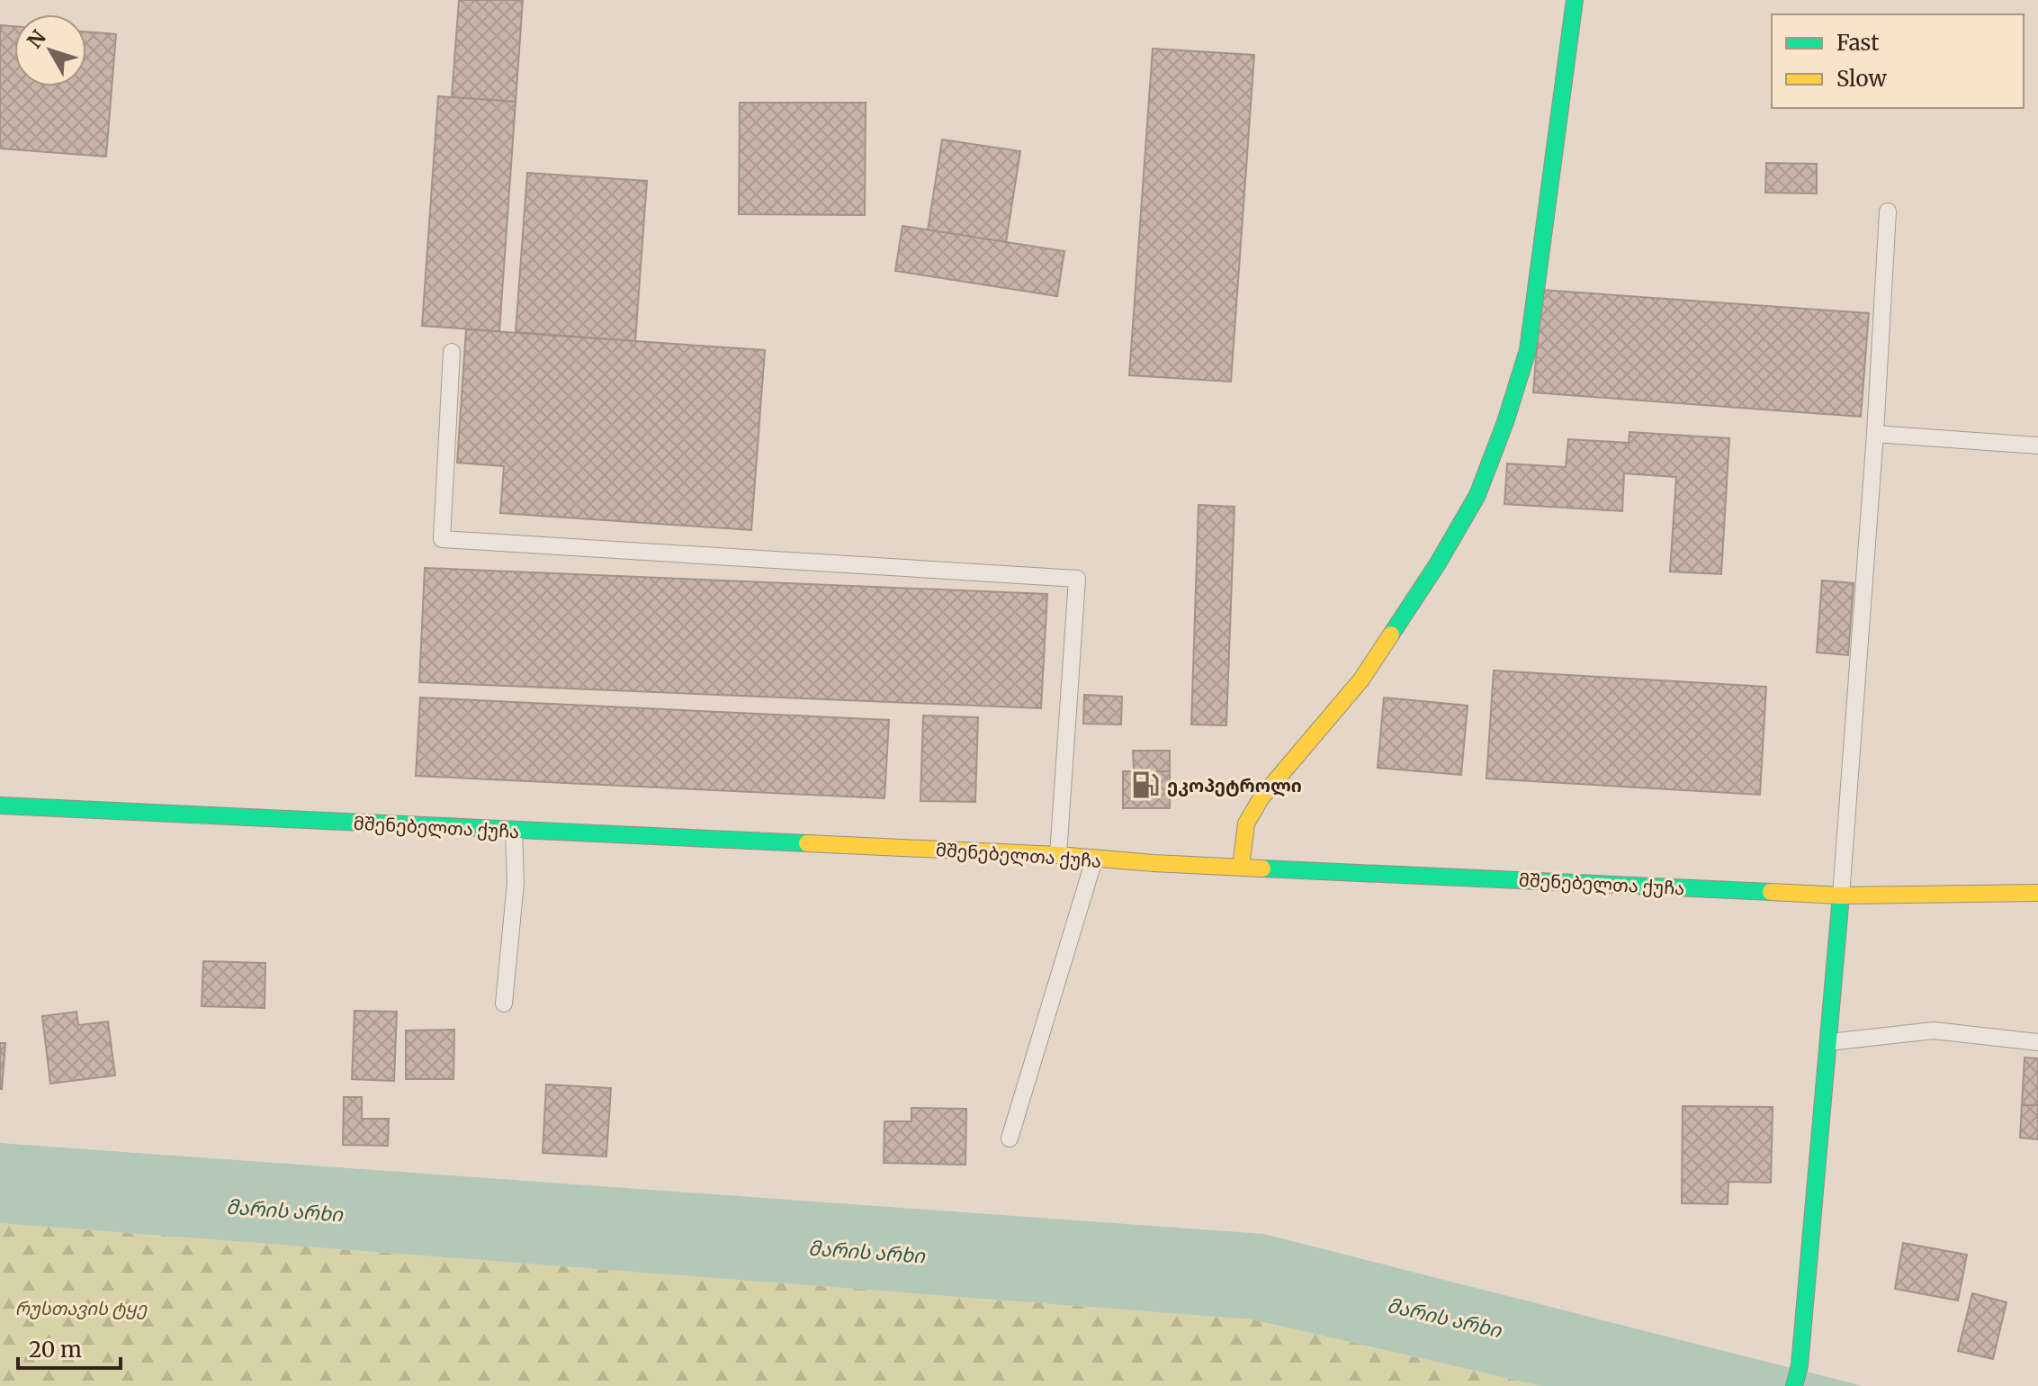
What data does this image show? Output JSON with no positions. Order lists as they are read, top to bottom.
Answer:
{
  "streets": {
    "main road": ["მშენებელთა ქუჩა"]
  },
  "water": ["მარის არხი"],
  "parks": ["რუსთავის ტყე"],
  "places": {
    "fuel station": ["ეკოპეტროლი"]
  },
  "legend": ["Fast", "Slow"],
  "scale_bar": "20 m",
  "north": "top left"
}
